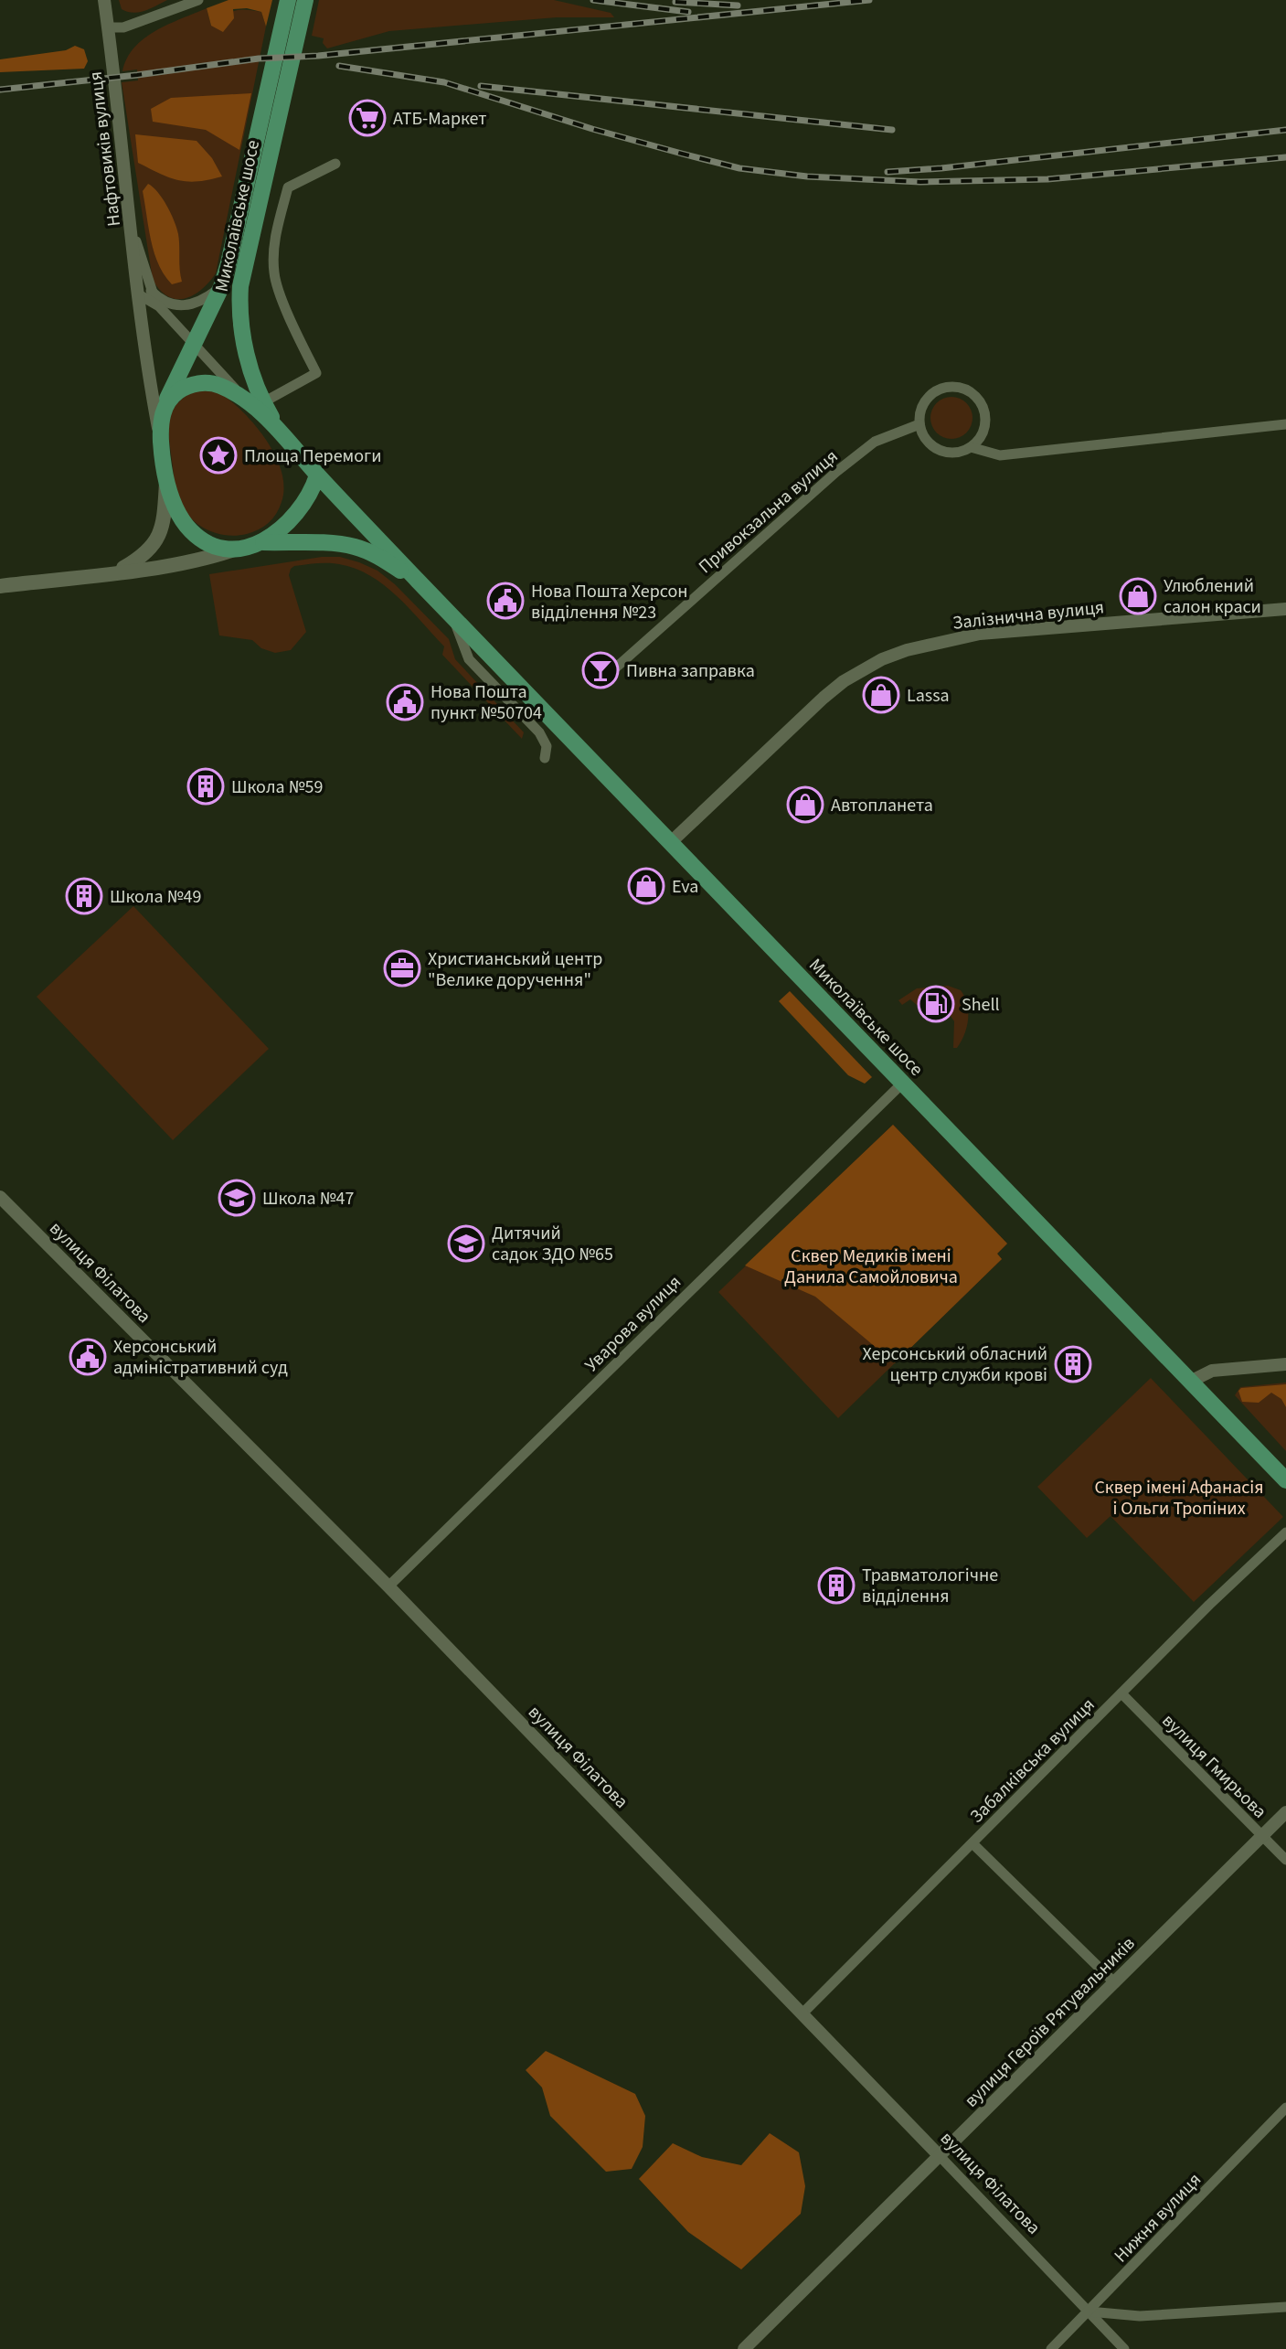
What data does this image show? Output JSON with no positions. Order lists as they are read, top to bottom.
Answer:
{
  "streets": {
    "main road": ["Миколаївське шосе"],
    "street": [
      "Нафтовиків вулиця",
      "Привокзальна вулиця",
      "Залізнична вулиця",
      "вулиця Філатова",
      "Уварова вулиця",
      "Забалківська вулиця",
      "вулиця Гмирьова",
      "вулиця Героїв Рятувальників",
      "Нижня вулиця"
    ]
  },
  "crossings": [
    ["Нафтовиків вулиця", "Миколаївське шосе"],
    ["Миколаївське шосе", "Залізнична вулиця"],
    ["Миколаївське шосе", "Уварова вулиця"],
    ["вулиця Філатова", "Уварова вулиця"],
    ["вулиця Філатова", "Забалківська вулиця"],
    ["вулиця Філатова", "вулиця Героїв Рятувальників"],
    ["вулиця Філатова", "Нижня вулиця"],
    ["Забалківська вулиця", "вулиця Гмирьова"],
    ["вулиця Гмирьова", "вулиця Героїв Рятувальників"]
  ],
  "parks": ["Сквер Медиків імені Данила Самойловича", "Сквер імені Афанасія і Ольги Тропіних"],
  "places": {
    "supermarket": ["АТБ-Маркет"],
    "place": ["Площа Перемоги"],
    "shop": [
      "Улюблений салон краси",
      "Lassa",
      "Автопланета",
      "Eva"
    ],
    "public building": ["Нова Пошта Херсон відділення №23", "Нова Пошта пункт №50704", "Херсонський адміністративний суд"],
    "bar": ["Пивна заправка"],
    "building": [
      "Школа №59",
      "Школа №49",
      "Херсонський обласний центр служби крові",
      "Травматологічне відділення"
    ],
    "office": ["Христианський центр \"Велике доручення\""],
    "fuel station": ["Shell"],
    "school or university": ["Школа №47", "Дитячий садок ЗДО №65"]
  }
}
